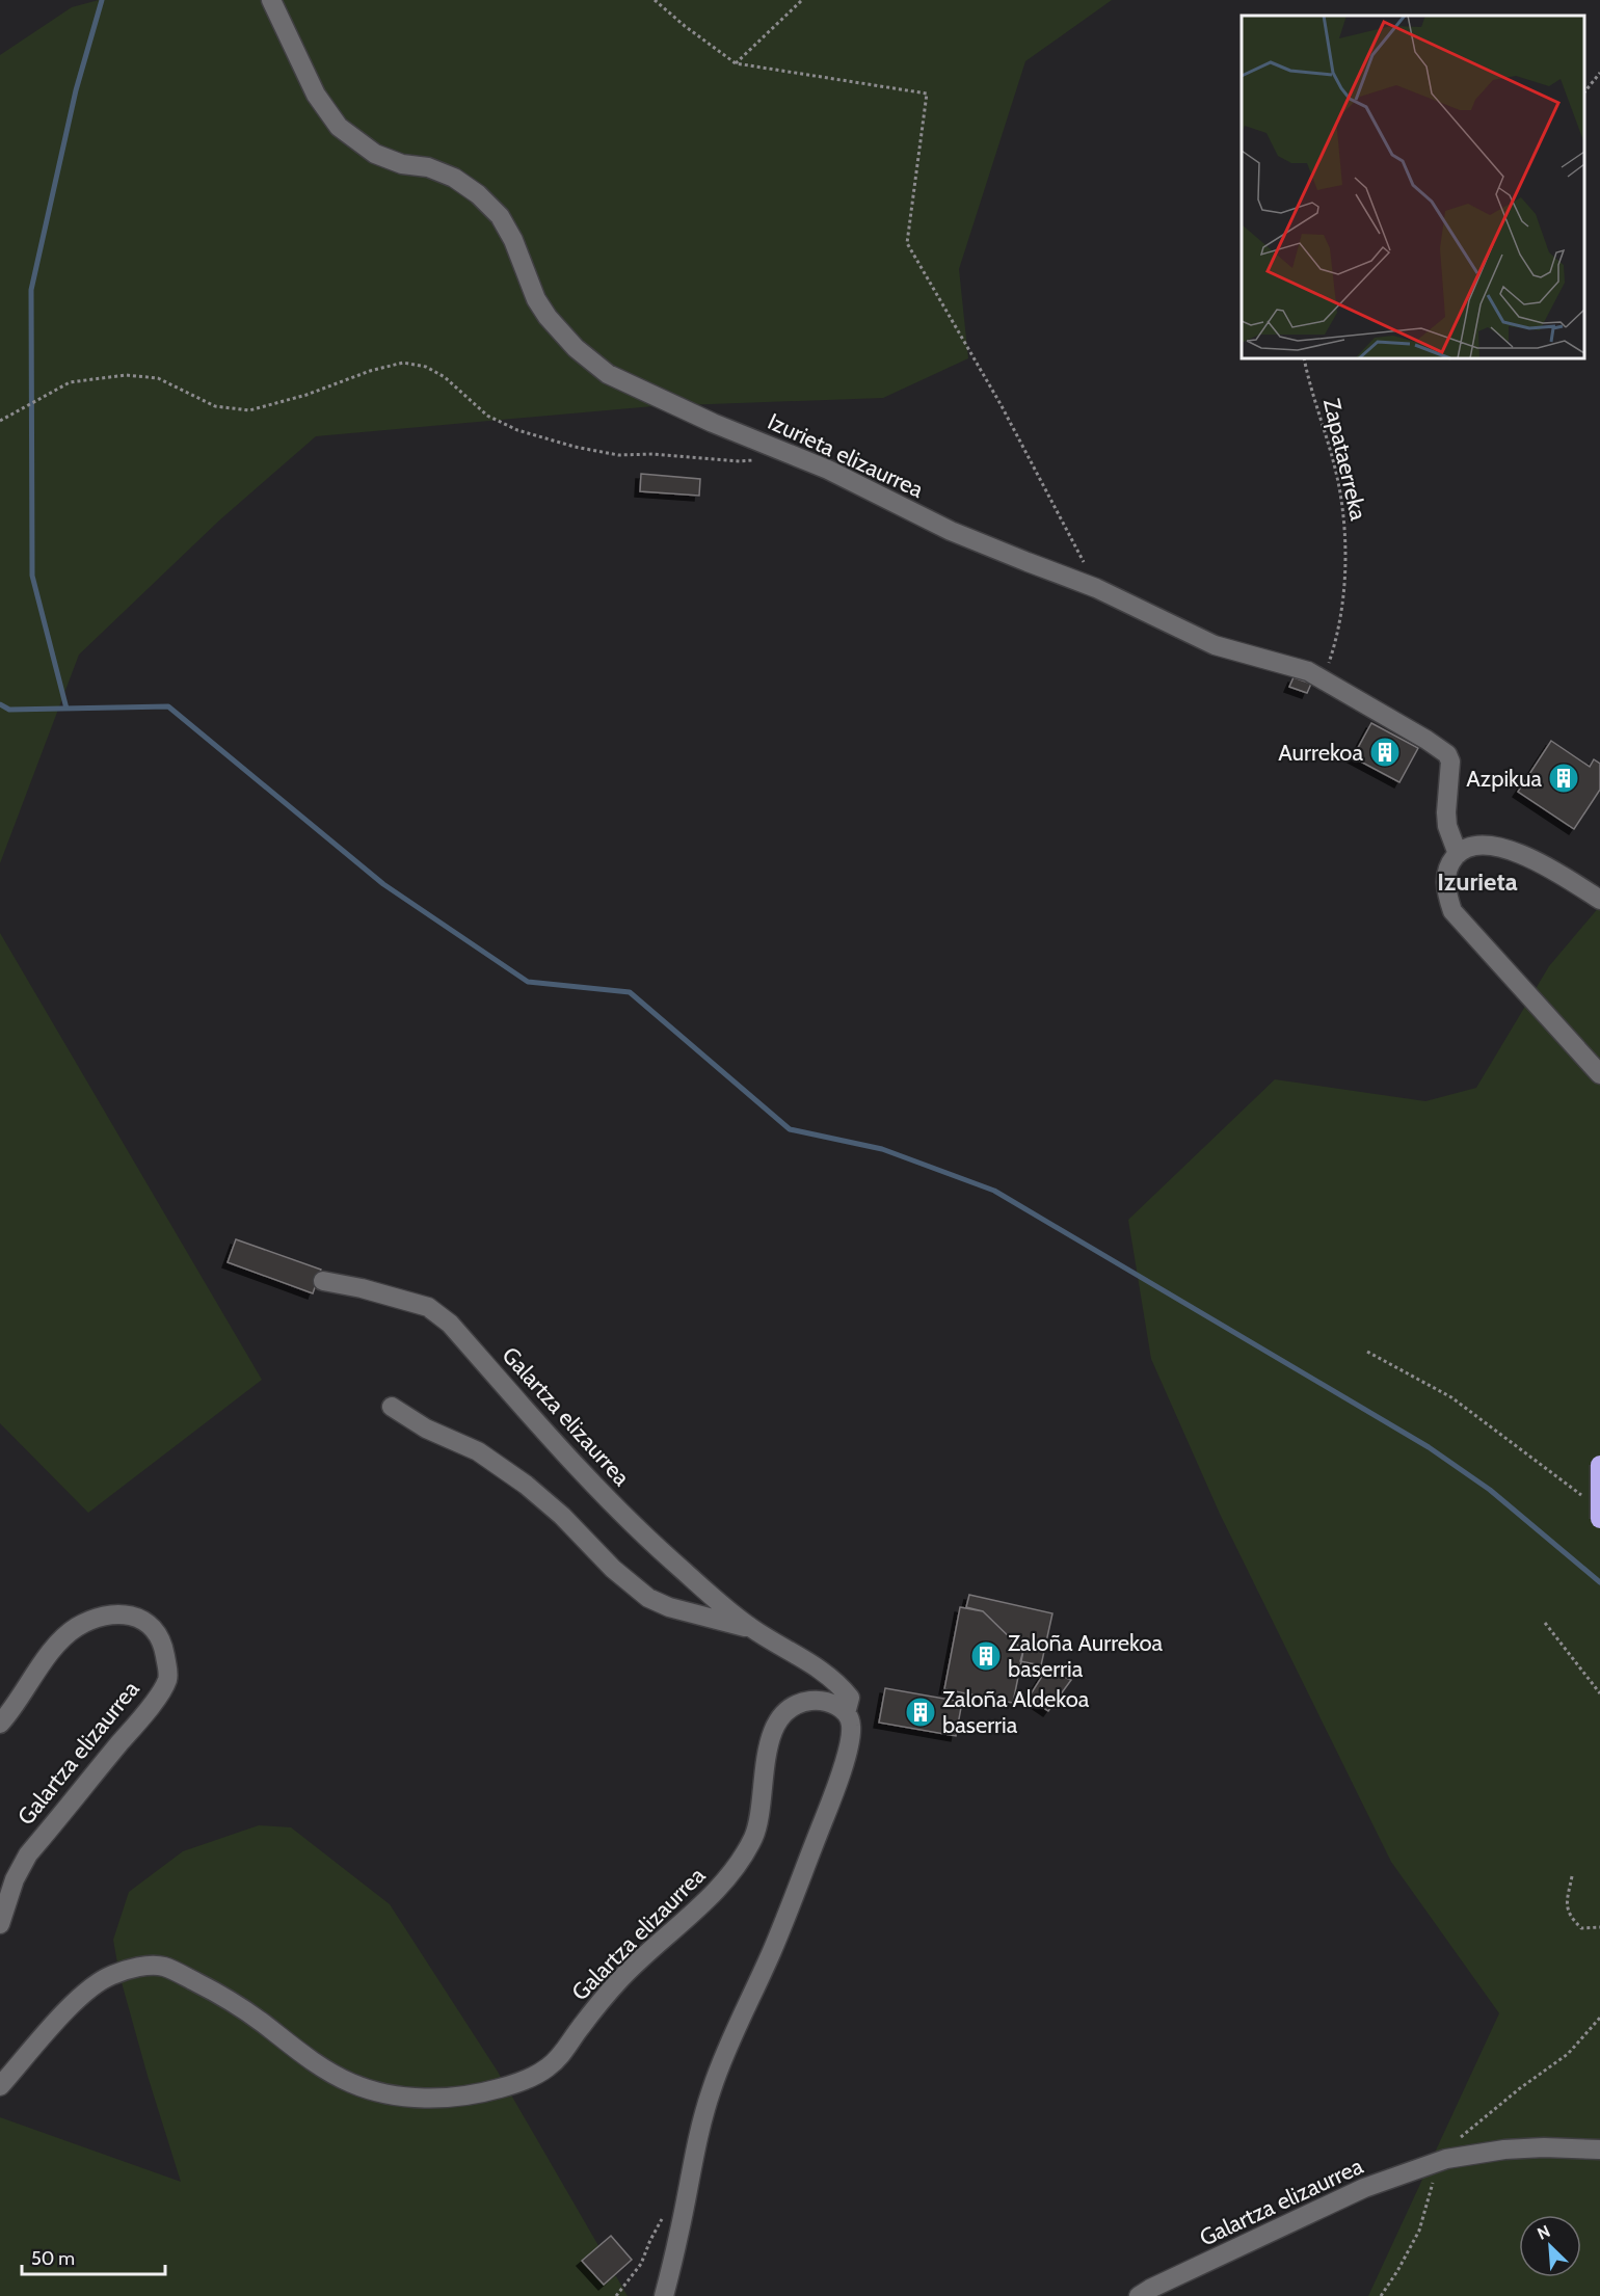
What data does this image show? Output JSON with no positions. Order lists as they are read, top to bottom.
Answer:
{
  "streets": {
    "street": ["Izurieta elizaurrea", "Galartza elizaurrea"],
    "path": ["Zapataerreka"]
  },
  "crossings": [
    ["Izurieta elizaurrea", "Zapataerreka"]
  ],
  "districts": ["Izurieta"],
  "places": {
    "building": [
      "Aurrekoa",
      "Azpikua",
      "Zaloña Aurrekoa baserria",
      "Zaloña Aldekoa baserria"
    ]
  },
  "scale_bar": "50 m",
  "north": "top left"
}
